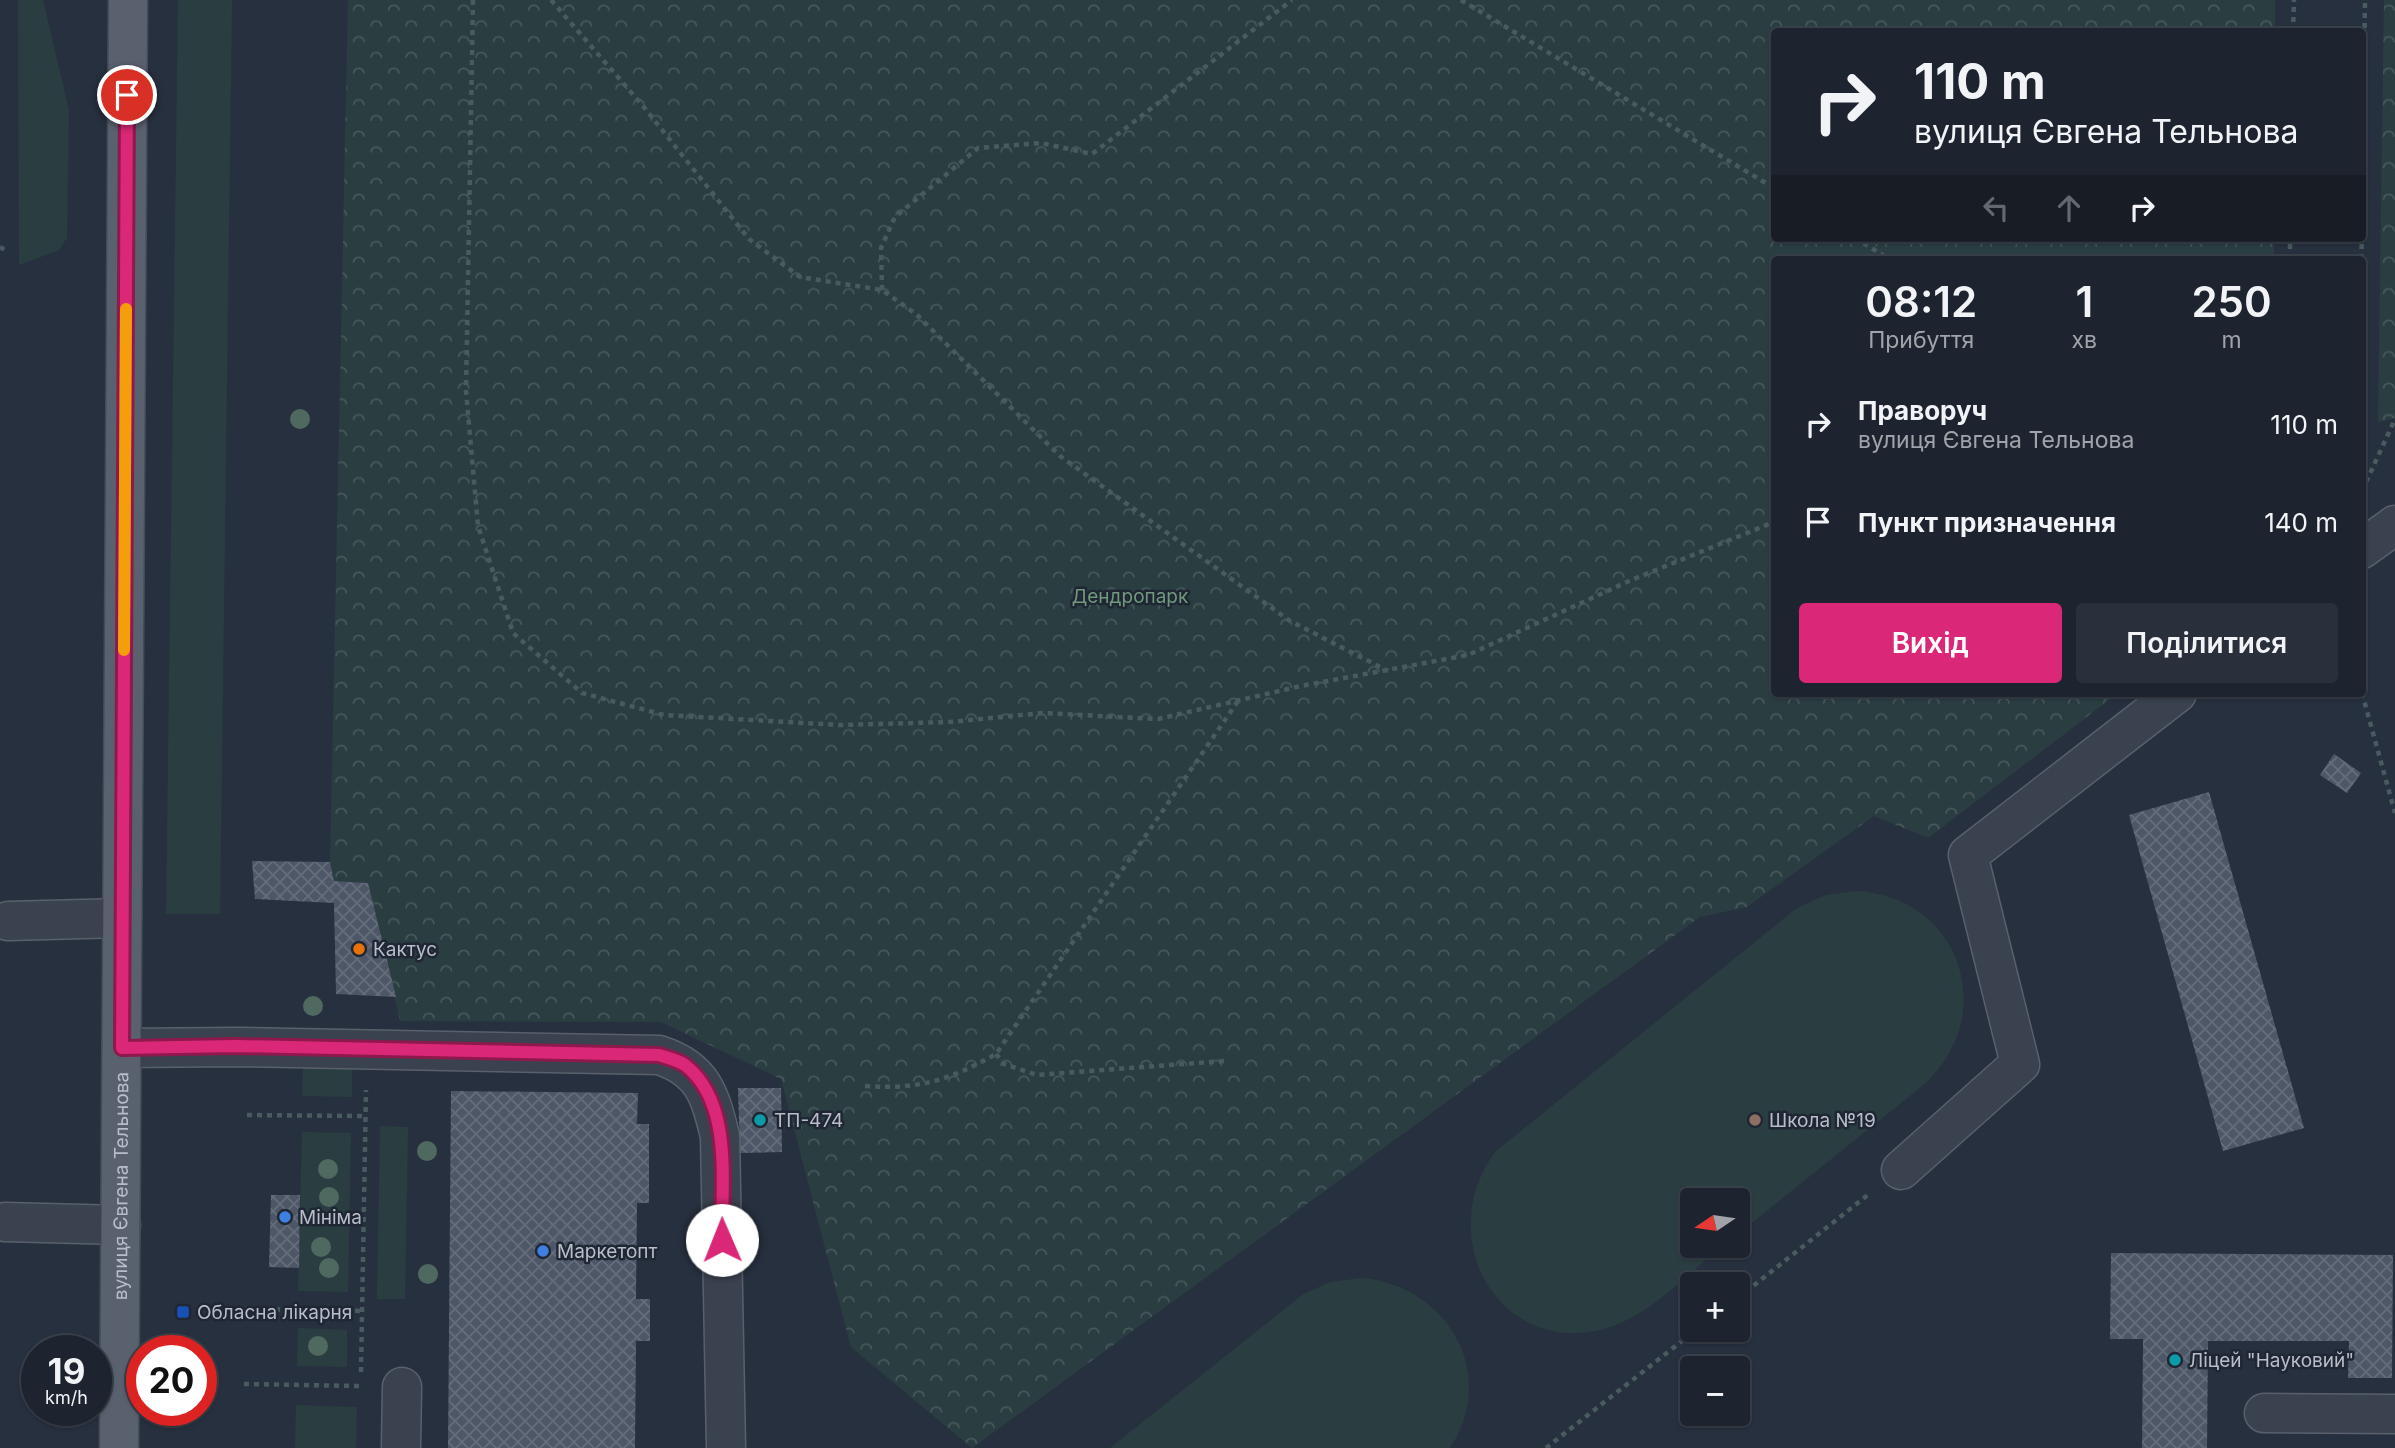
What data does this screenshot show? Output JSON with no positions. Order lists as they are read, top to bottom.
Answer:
{
  "streets": {
    "main road": ["вулиця Євгена Тельнова"]
  },
  "parks": ["Дендропарк"],
  "places": {
    "other": [
      "Кактус",
      "ТП-474",
      "Школа №19",
      "Мініма",
      "Маркетопт",
      "Ліцей \"Науковий\""
    ],
    "transit": ["Обласна лікарня"]
  },
  "north": "left",
  "page": {
    "turn": ["110 m", "вулиця Євгена Тельнова"],
    "eta": [
      "08:12",
      "Прибуття",
      "1",
      "хв",
      "250",
      "m"
    ],
    "list": [
      {
        "name": "Праворуч",
        "note": "вулиця Євгена Тельнова",
        "value": "110 m"
      },
      {
        "name": "Пункт призначення",
        "value": "140 m"
      }
    ],
    "buttons": ["Вихід", "Поділитися"],
    "map_buttons": ["+", "−"],
    "speed": "19 km/h",
    "limit": "20"
  }
}
